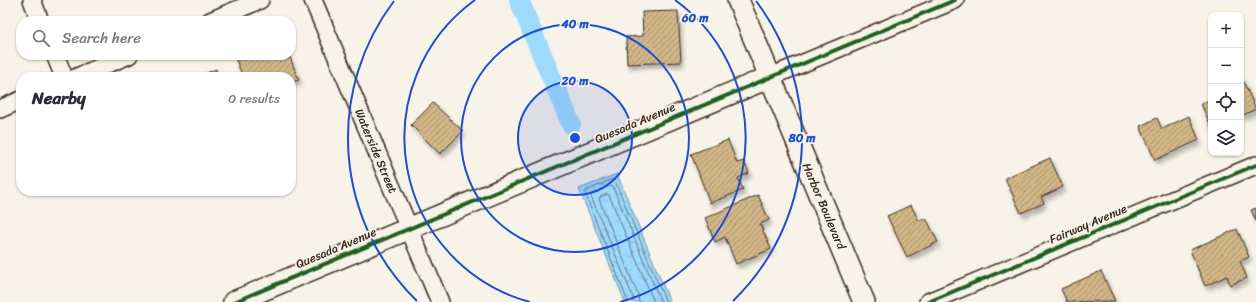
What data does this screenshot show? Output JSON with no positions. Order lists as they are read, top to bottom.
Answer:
{
  "streets": {
    "street": [
      "Quesada Avenue",
      "Waterside Street",
      "Harbor Boulevard",
      "Fairway Avenue"
    ]
  },
  "crossings": [
    ["Quesada Avenue", "Waterside Street"],
    ["Quesada Avenue", "Harbor Boulevard"]
  ],
  "page": {
    "map_buttons": ["+", "−"],
    "search": "Search here",
    "heading": ["Nearby", "0 results"]
  },
  "rings": [
    "60 m",
    "40 m",
    "20 m",
    "80 m"
  ]
}
